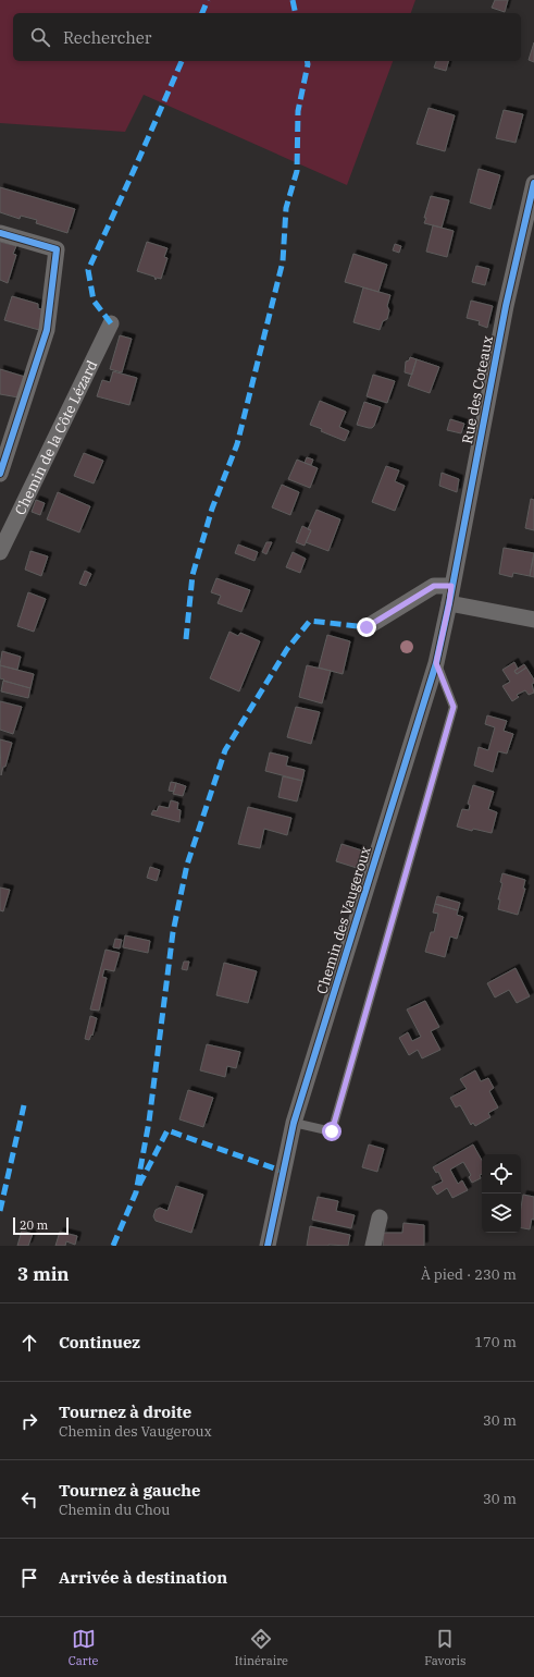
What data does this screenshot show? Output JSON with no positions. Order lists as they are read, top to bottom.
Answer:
{
  "streets": {
    "street": ["Rue des Coteaux", "Chemin de la Côte Lézard", "Chemin des Vaugeroux"]
  },
  "crossings": [
    ["Rue des Coteaux", "Chemin des Vaugeroux"]
  ],
  "scale_bar": "20 m",
  "page": {
    "search": "Rechercher",
    "scale": "20 m",
    "heading": ["3 min", "À pied · 230 m"],
    "list": [
      ["Continuez", "170 m"],
      ["Tournez à droite", "Chemin des Vaugeroux", "30 m"],
      ["Tournez à gauche", "Chemin du Chou", "30 m"],
      "Arrivée à destination"
    ],
    "nav": ["Carte", "Itinéraire", "Favoris"]
  }
}
